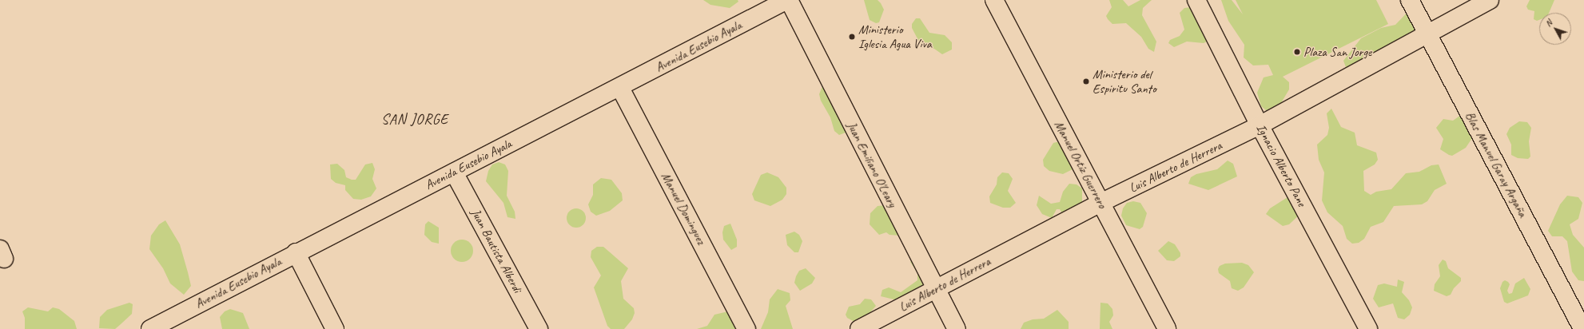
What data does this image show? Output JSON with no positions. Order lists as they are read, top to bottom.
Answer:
{
  "streets": {
    "street": [
      "Avenida Eusebio Ayala",
      "Juan Emiliano O'Leary",
      "Manuel Ortíz Guerrero",
      "Blas Manuel Garay Argaña",
      "Ignacio Alberto Pane",
      "Luis Alberto de Herrera",
      "Manuel Dominguez",
      "Juan Bautista Alberdi"
    ]
  },
  "crossings": [
    ["Avenida Eusebio Ayala", "Juan Emiliano O'Leary"],
    ["Avenida Eusebio Ayala", "Manuel Dominguez"],
    ["Avenida Eusebio Ayala", "Juan Bautista Alberdi"],
    ["Juan Emiliano O'Leary", "Luis Alberto de Herrera"],
    ["Manuel Ortíz Guerrero", "Luis Alberto de Herrera"],
    ["Blas Manuel Garay Argaña", "Luis Alberto de Herrera"],
    ["Ignacio Alberto Pane", "Luis Alberto de Herrera"]
  ],
  "districts": ["SAN JORGE"],
  "places": ["Ministerio Iglesia Agua Viva", "Plaza San Jorge", "Ministerio del Espiritu Santo"],
  "north": "top left"
}
